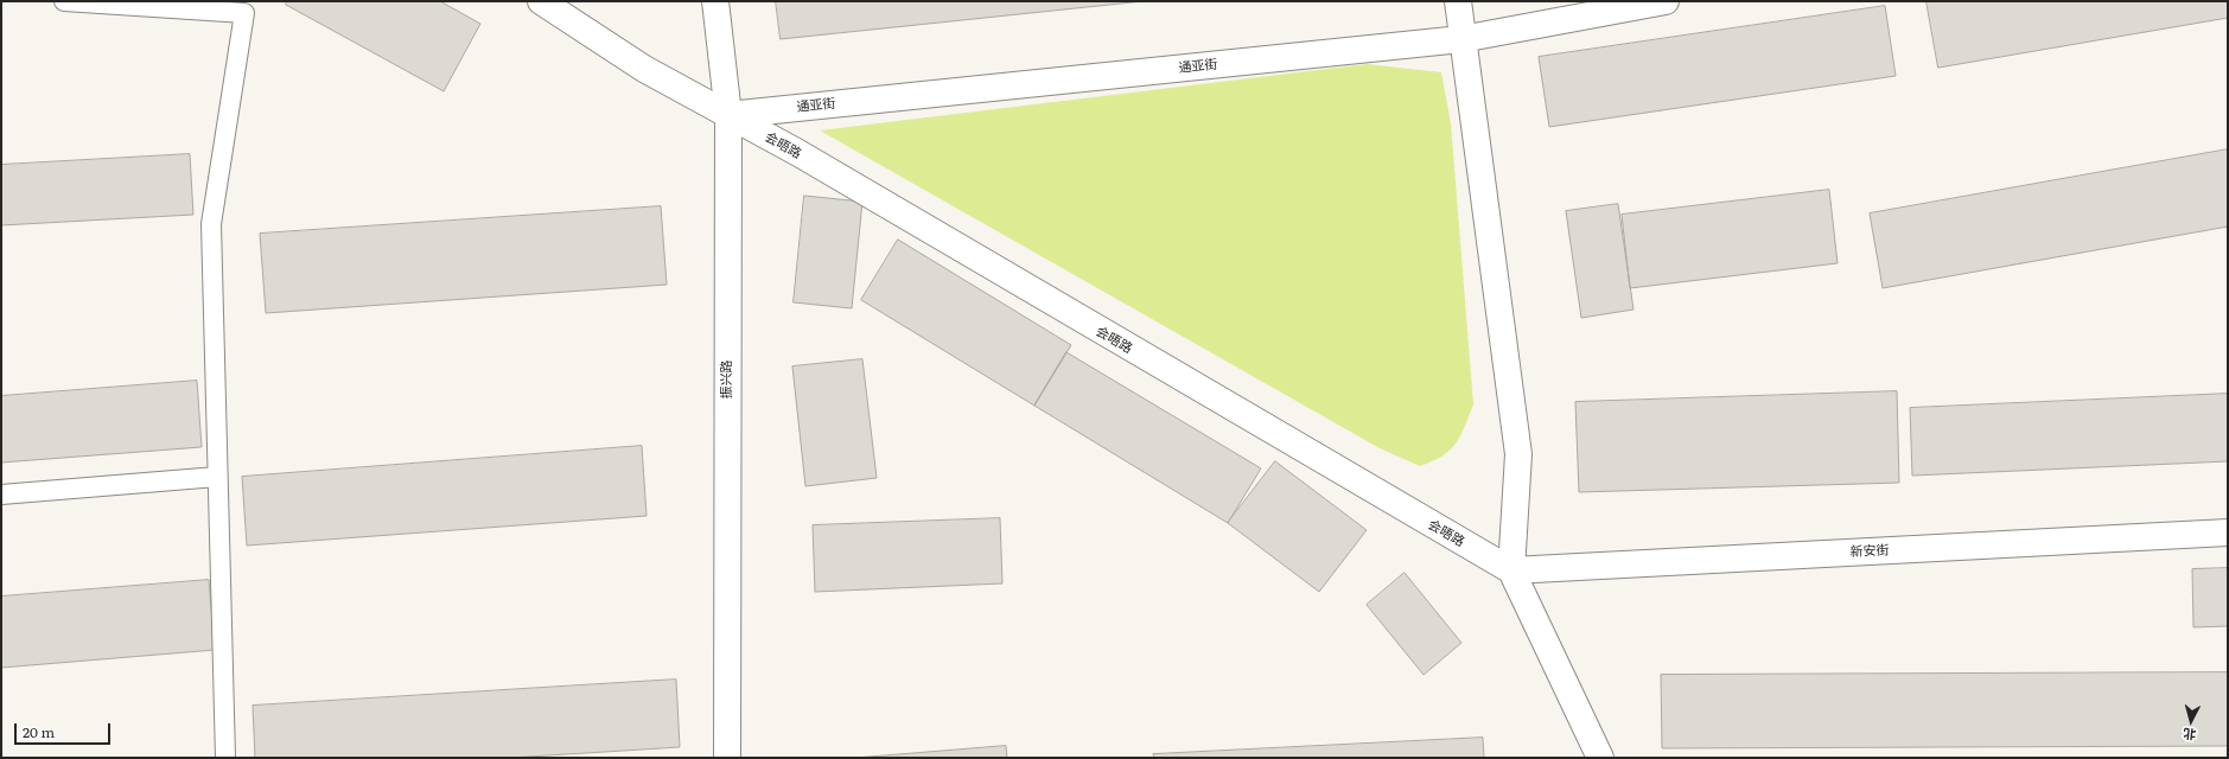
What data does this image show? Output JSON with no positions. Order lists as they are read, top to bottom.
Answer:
{
  "streets": {
    "street": [
      "通亚街",
      "会晤路",
      "振兴路",
      "新安街"
    ]
  },
  "crossings": [
    ["通亚街", "会晤路"],
    ["通亚街", "振兴路"],
    ["会晤路", "振兴路"],
    ["会晤路", "新安街"]
  ],
  "scale_bar": "20 m",
  "north": "bottom"
}
